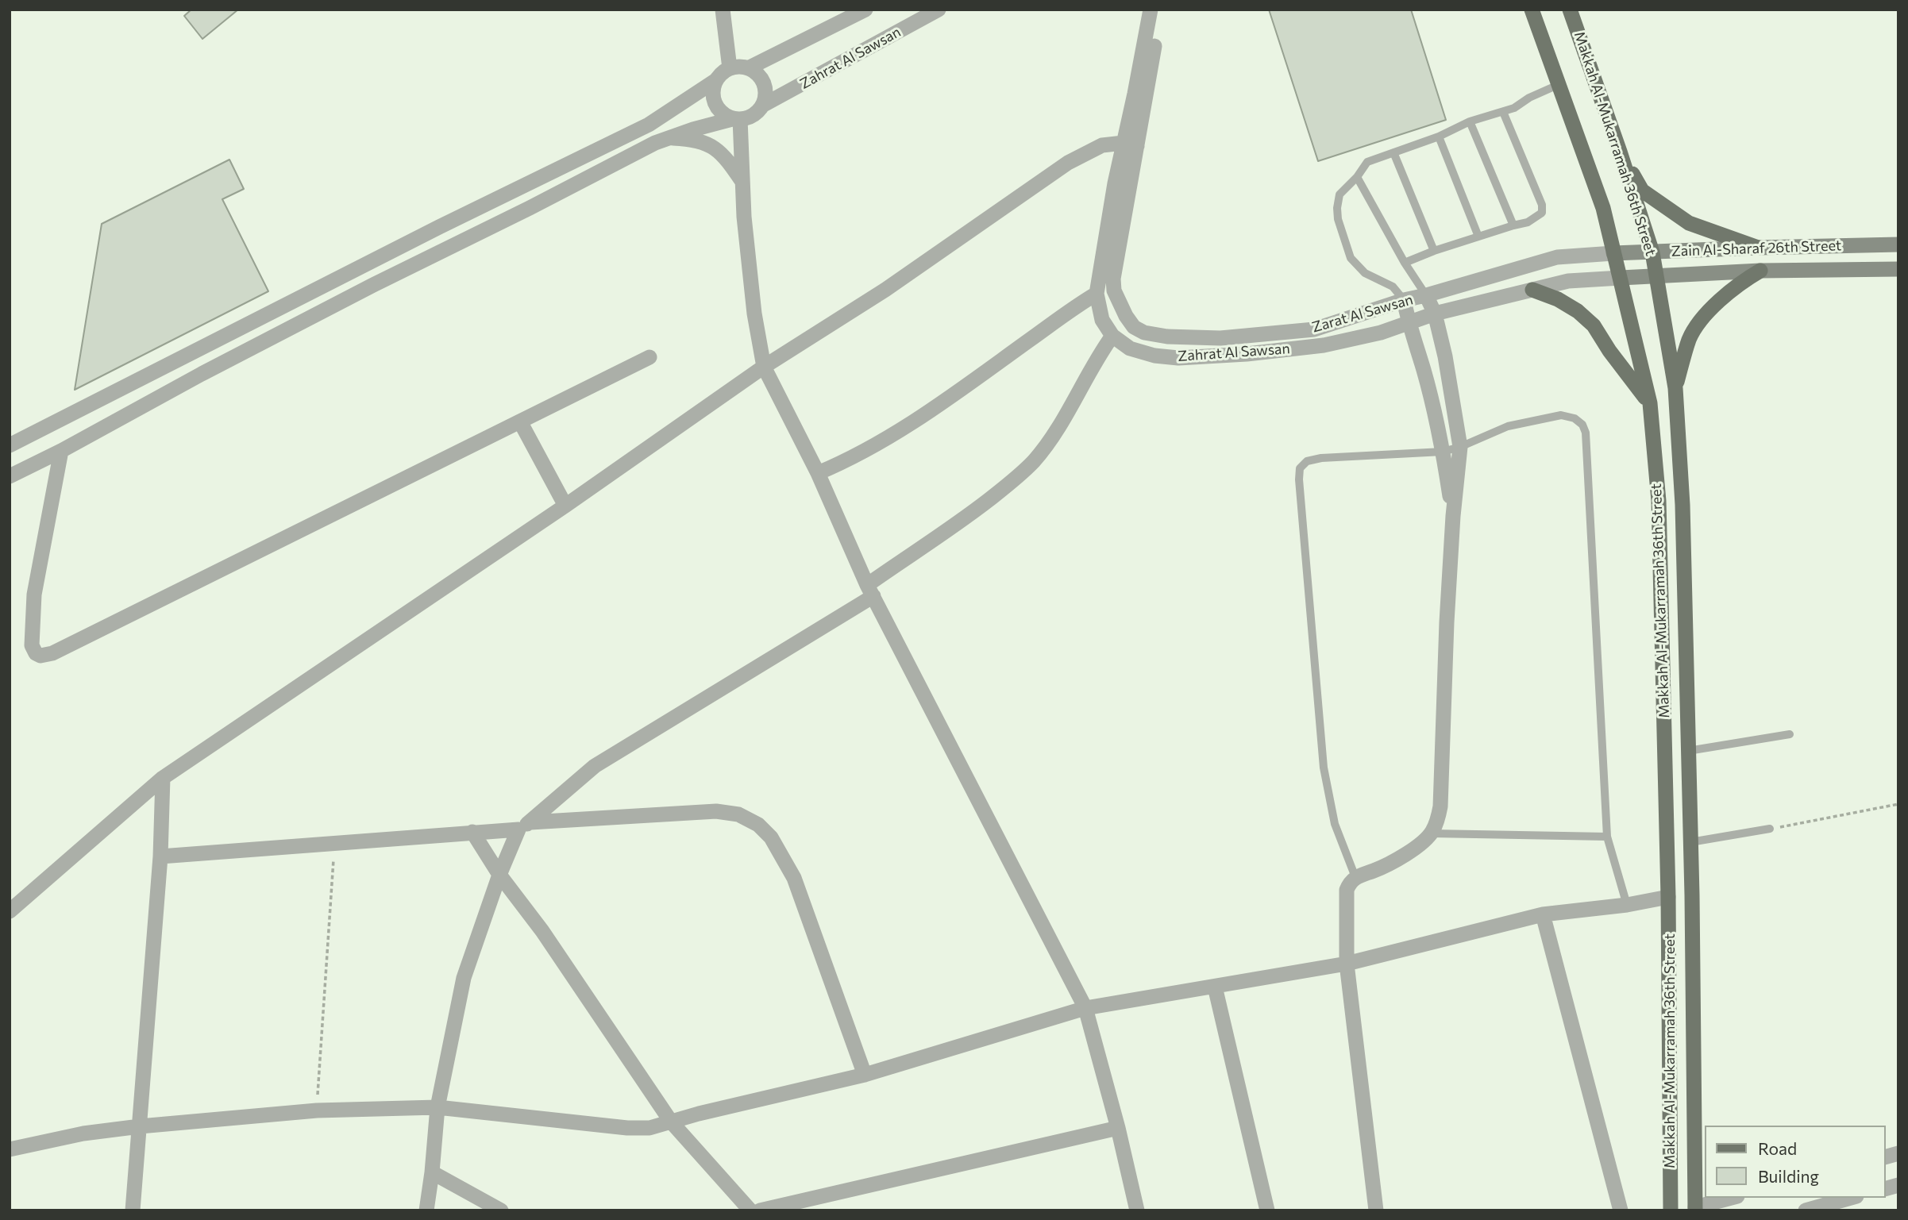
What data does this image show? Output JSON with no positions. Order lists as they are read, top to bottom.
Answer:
{
  "streets": {
    "main road": ["Makkah Al-Mukarramah 36th Street", "Zain Al-Sharaf 26th Street"],
    "street": ["Zahrat Al Sawsan", "Zarat Al Sawsan"]
  },
  "crossings": [
    ["Zahrat Al Sawsan", "Makkah Al-Mukarramah 36th Street"],
    ["Zahrat Al Sawsan", "Zain Al-Sharaf 26th Street"],
    ["Makkah Al-Mukarramah 36th Street", "Zain Al-Sharaf 26th Street"],
    ["Makkah Al-Mukarramah 36th Street", "Zarat Al Sawsan"],
    ["Zain Al-Sharaf 26th Street", "Zarat Al Sawsan"]
  ],
  "legend": ["Road", "Building"]
}
